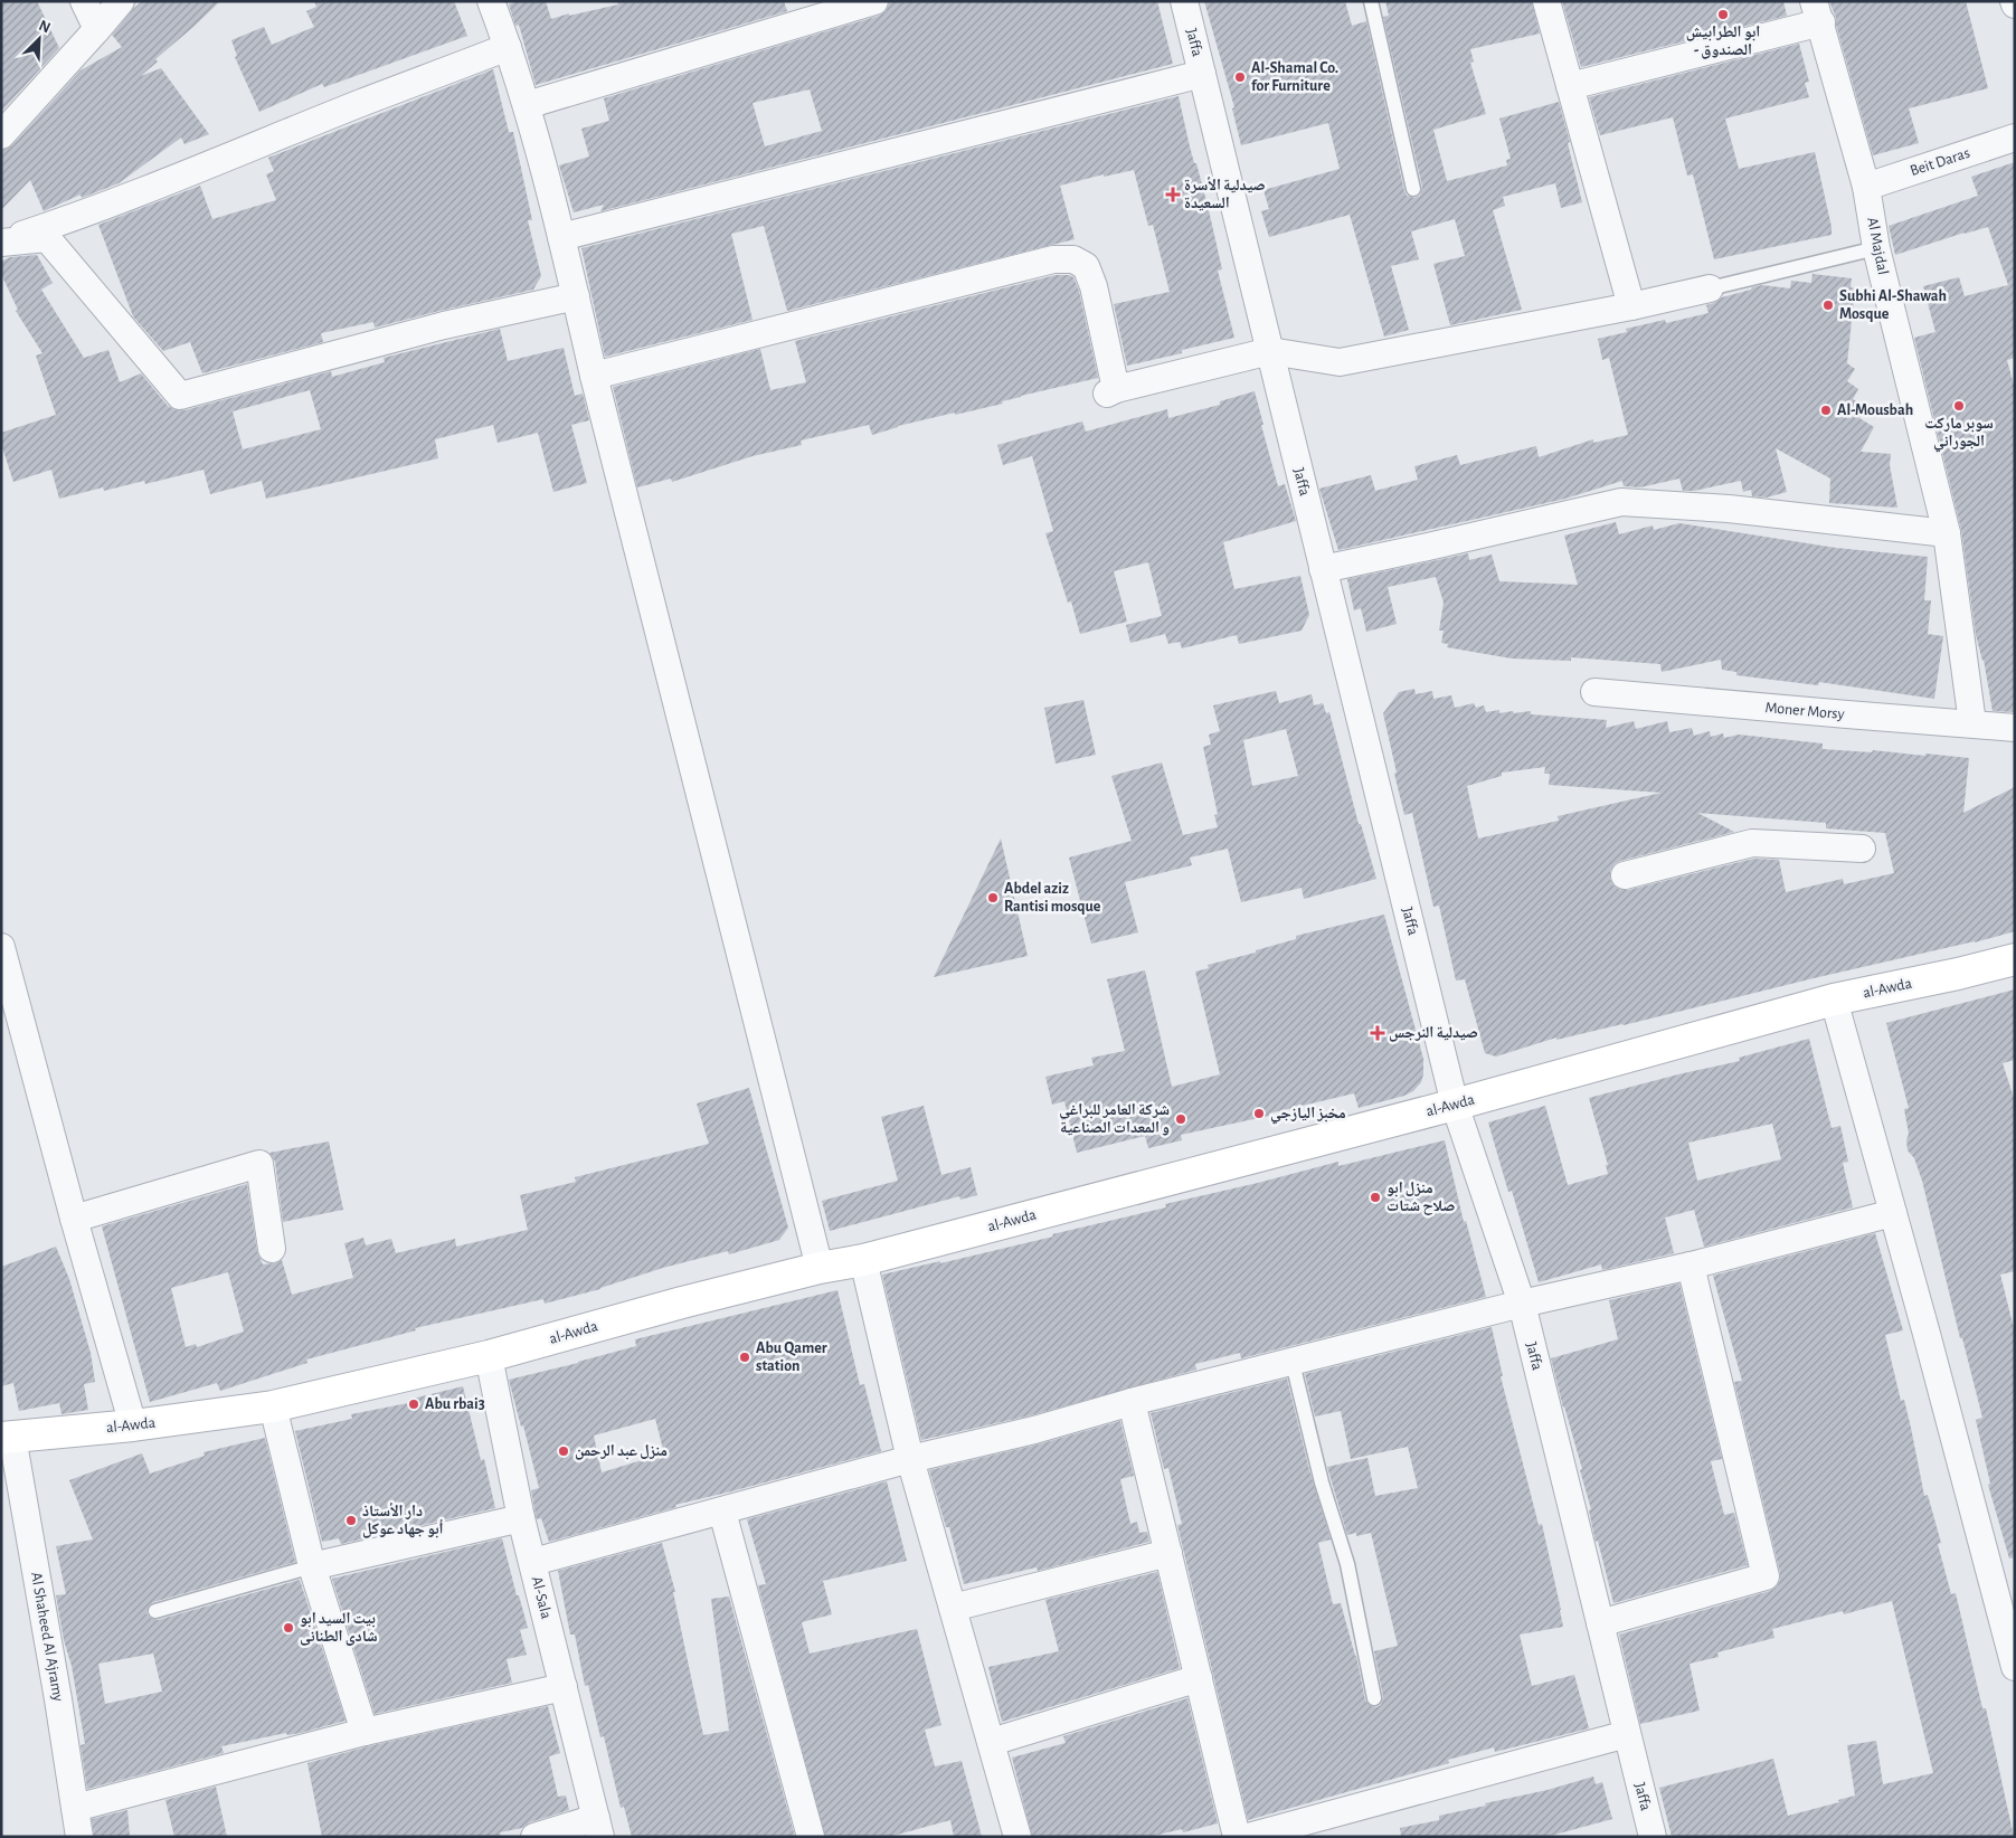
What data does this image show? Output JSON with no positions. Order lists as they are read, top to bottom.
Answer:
{
  "streets": {
    "main road": ["al-Awda"],
    "street": [
      "Jaffa",
      "Beit Daras",
      "Al Majdal",
      "Moner Morsy",
      "Al-Sala",
      "Al Shaheed Al Ajramy"
    ]
  },
  "crossings": [
    ["Jaffa", "al-Awda"],
    ["Beit Daras", "Al Majdal"],
    ["Al Majdal", "Moner Morsy"],
    ["al-Awda", "Al-Sala"],
    ["al-Awda", "Al Shaheed Al Ajramy"]
  ],
  "places": {
    "other": [
      "ابو الطرابيش - الصندوق",
      "Al-Shamal Co. for Furniture",
      "Subhi Al-Shawah Mosque",
      "سوبر ماركت الجوراني",
      "Al-Mousbah",
      "Abdel aziz Rantisi mosque",
      "مخبز اليازجي",
      "شركة العامر للبراغي و المعدات الصناعية",
      "منزل ابو صلاح شتات",
      "Abu Qamer station",
      "Abu rbai3",
      "منزل عبد الرحمن",
      "دار الأستاذ أبو جهاد عوكل",
      "بيت السيد ابو شادى الطنانى"
    ],
    "health": ["صيدلية الأسرة السعيدة", "صيدلية النرجس"]
  },
  "north": "top right"
}
